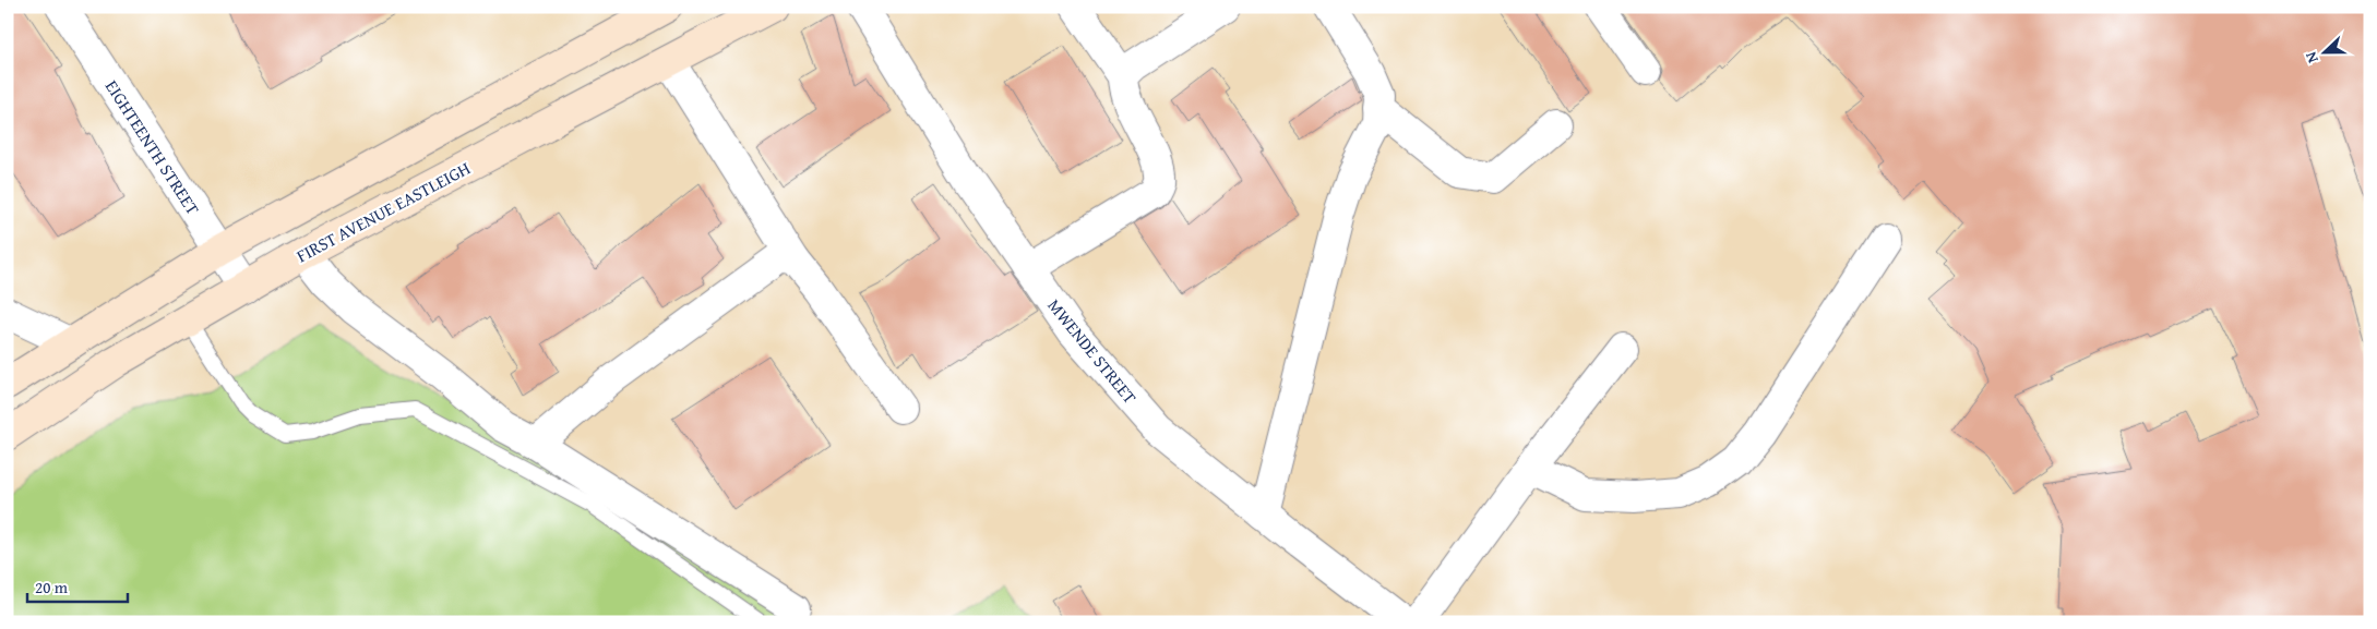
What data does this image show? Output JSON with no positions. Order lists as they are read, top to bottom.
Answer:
{
  "streets": {
    "main road": ["FIRST AVENUE EASTLEIGH"],
    "street": ["EIGHTEENTH STREET", "MWENDE STREET"]
  },
  "crossings": [
    ["EIGHTEENTH STREET", "FIRST AVENUE EASTLEIGH"]
  ],
  "scale_bar": "20 m",
  "north": "left"
}
